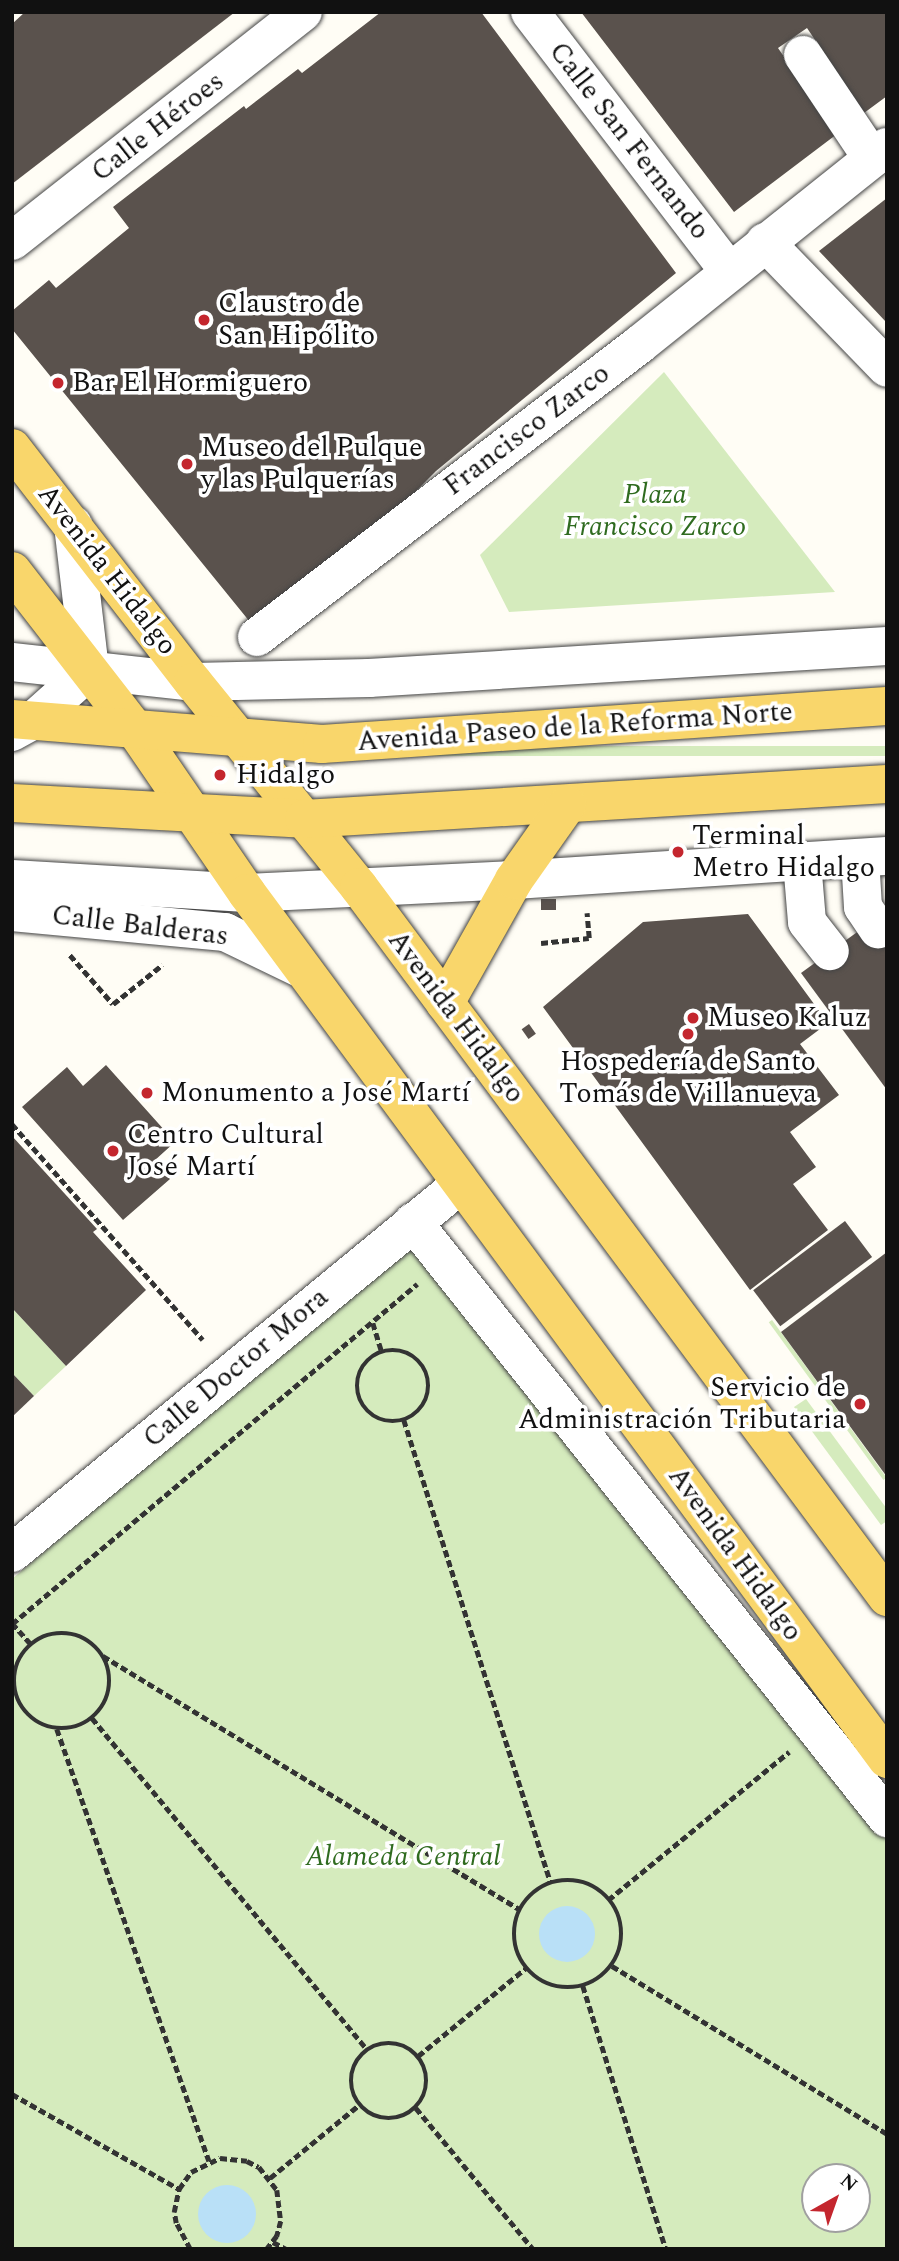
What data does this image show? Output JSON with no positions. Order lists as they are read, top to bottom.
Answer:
{
  "streets": {
    "main road": ["Avenida Hidalgo", "Avenida Paseo de la Reforma Norte"],
    "street": [
      "Calle Héroes",
      "Calle San Fernando",
      "Francisco Zarco",
      "Calle Balderas",
      "Calle Doctor Mora"
    ]
  },
  "crossings": [
    ["Calle San Fernando", "Francisco Zarco"],
    ["Avenida Hidalgo", "Avenida Paseo de la Reforma Norte"],
    ["Avenida Hidalgo", "Calle Balderas"],
    ["Avenida Hidalgo", "Calle Doctor Mora"]
  ],
  "parks": ["Plaza Francisco Zarco", "Alameda Central"],
  "places": [
    "Claustro de San Hipólito",
    "Bar El Hormiguero",
    "Museo del Pulque y las Pulquerías",
    "Hidalgo",
    "Terminal Metro Hidalgo",
    "Museo Kaluz",
    "Hospedería de Santo Tomás de Villanueva",
    "Monumento a José Martí",
    "Centro Cultural José Martí",
    "Servicio de Administración Tributaria"
  ],
  "north": "top right"
}
